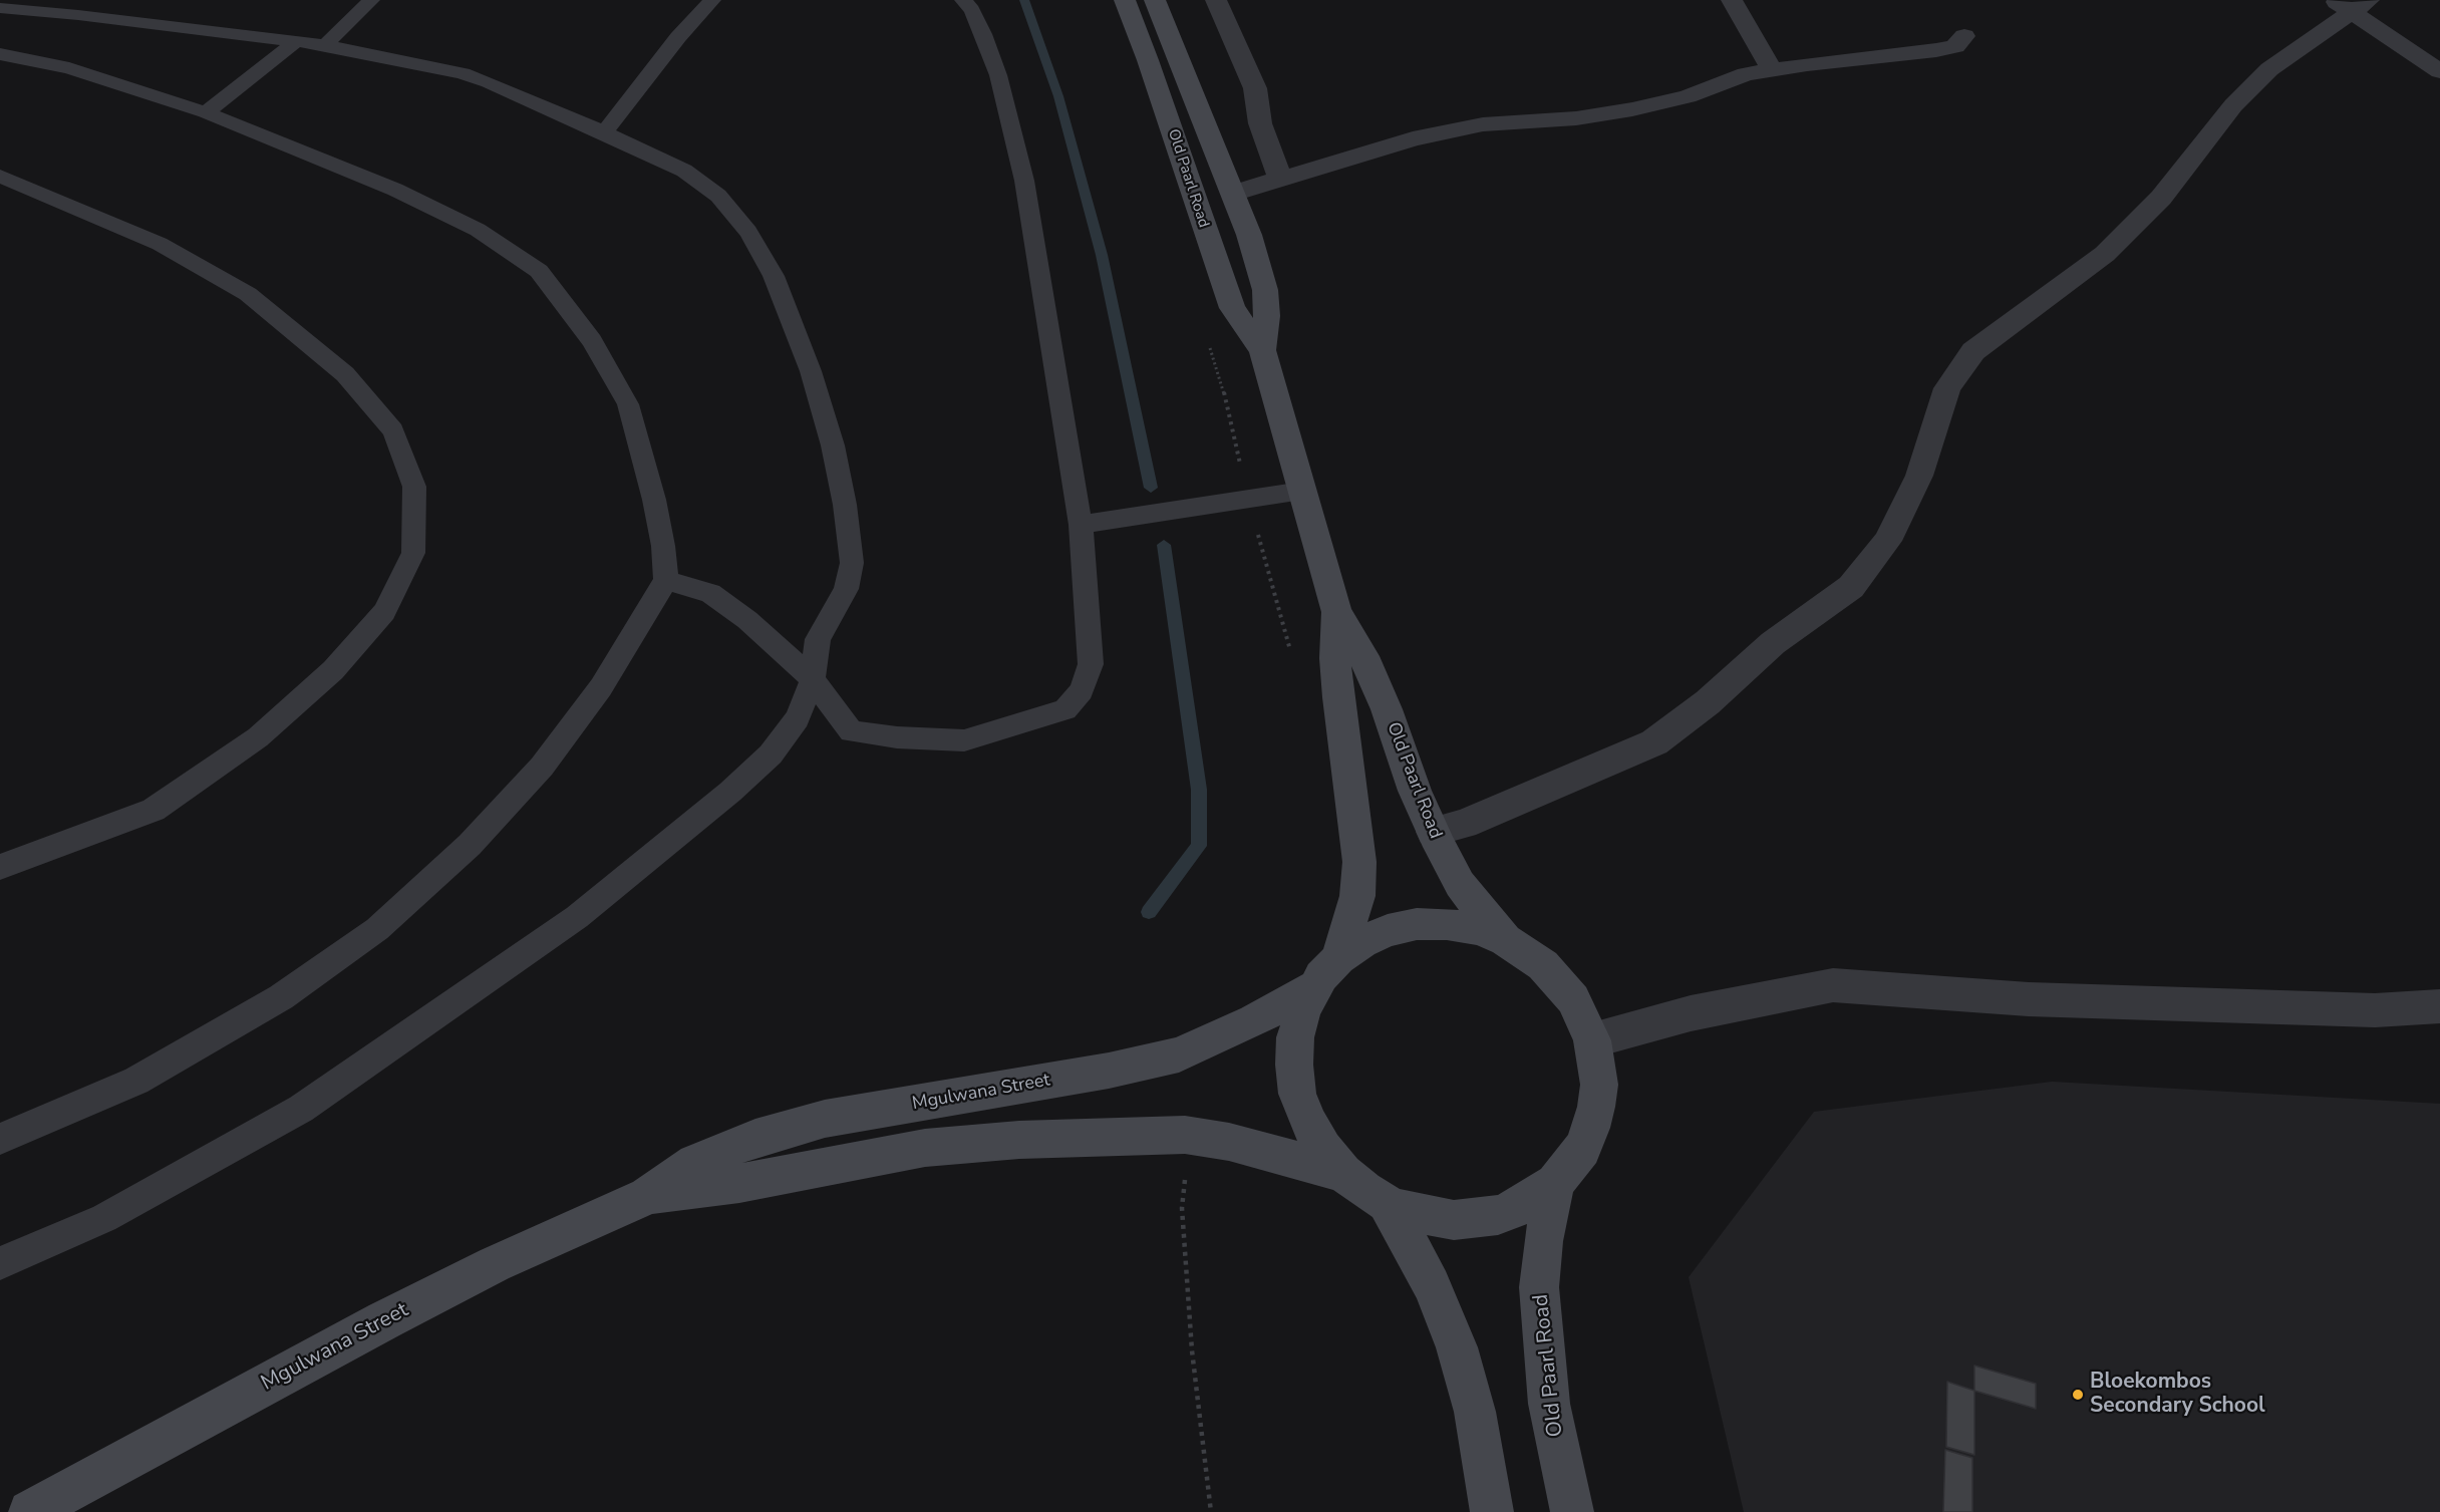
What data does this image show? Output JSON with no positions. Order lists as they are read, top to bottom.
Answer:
{
  "streets": {
    "main road": ["Old Paarl Road", "Mgulwana Street"]
  },
  "crossings": [
    ["Old Paarl Road", "Mgulwana Street"]
  ],
  "places": ["Bloekombos Secondary School"]
}
